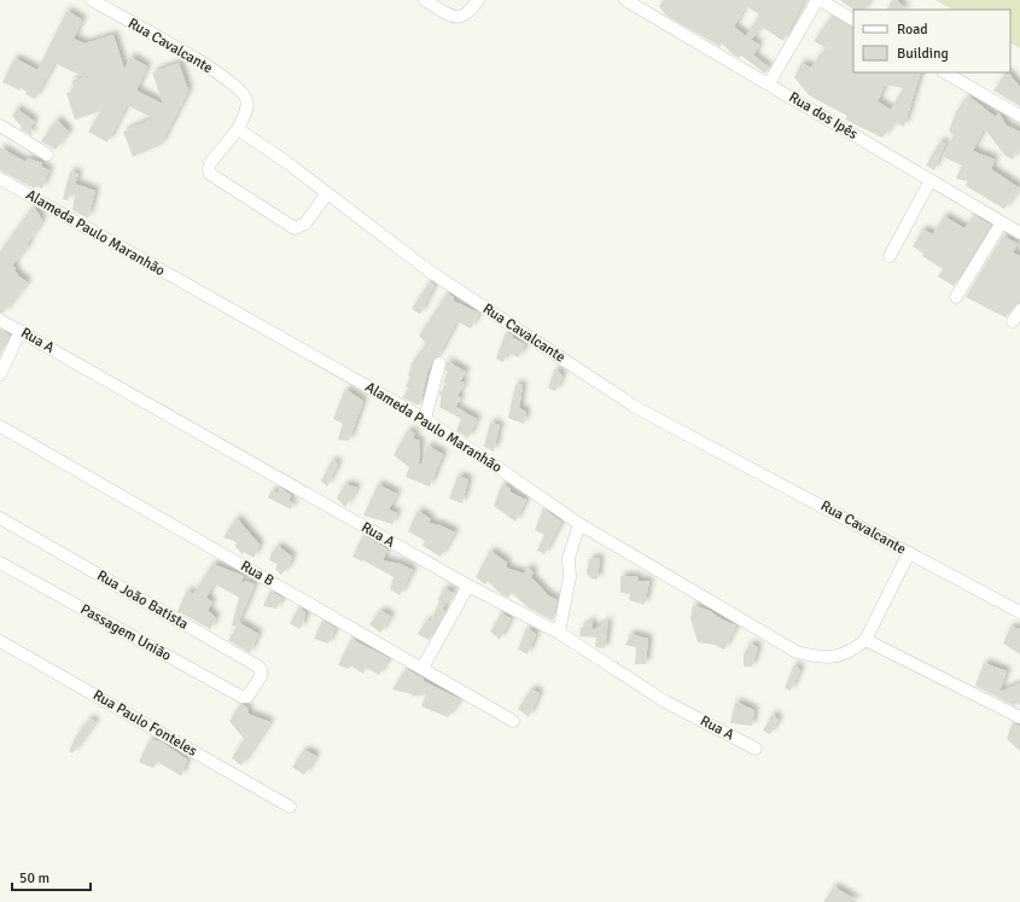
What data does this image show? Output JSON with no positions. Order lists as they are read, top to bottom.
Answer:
{
  "streets": {
    "street": [
      "Rua Cavalcante",
      "Rua dos Ipês",
      "Alameda Paulo Maranhão",
      "Rua A",
      "Rua B",
      "Rua João Batista",
      "Passagem União",
      "Rua Paulo Fonteles"
    ]
  },
  "crossings": [
    ["Rua Cavalcante", "Alameda Paulo Maranhão"],
    ["Rua João Batista", "Passagem União"]
  ],
  "legend": ["Road", "Building"],
  "scale_bar": "50 m"
}
